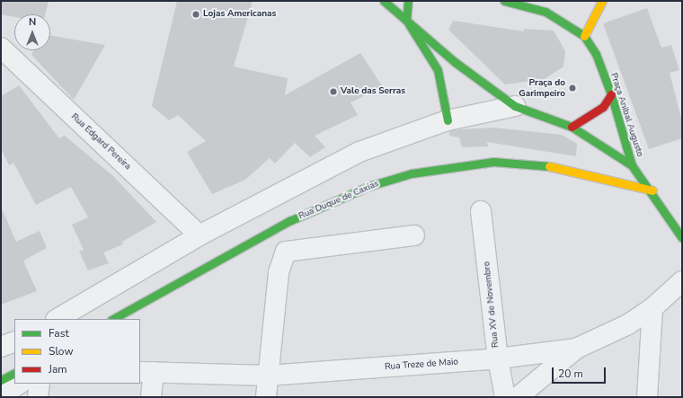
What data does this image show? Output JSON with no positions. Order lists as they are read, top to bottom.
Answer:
{
  "streets": {
    "main road": ["Praça Anibal Augusto", "Rua Duque de Caxias"],
    "street": ["Rua Edgard Pereira", "Rua XV de Novembro", "Rua Treze de Maio"]
  },
  "crossings": [
    ["Rua XV de Novembro", "Rua Treze de Maio"]
  ],
  "places": ["Lojas Americanas", "Praça do Garimpeiro", "Vale das Serras"],
  "legend": ["Fast", "Slow", "Jam"],
  "scale_bar": "20 m",
  "north": "top"
}
